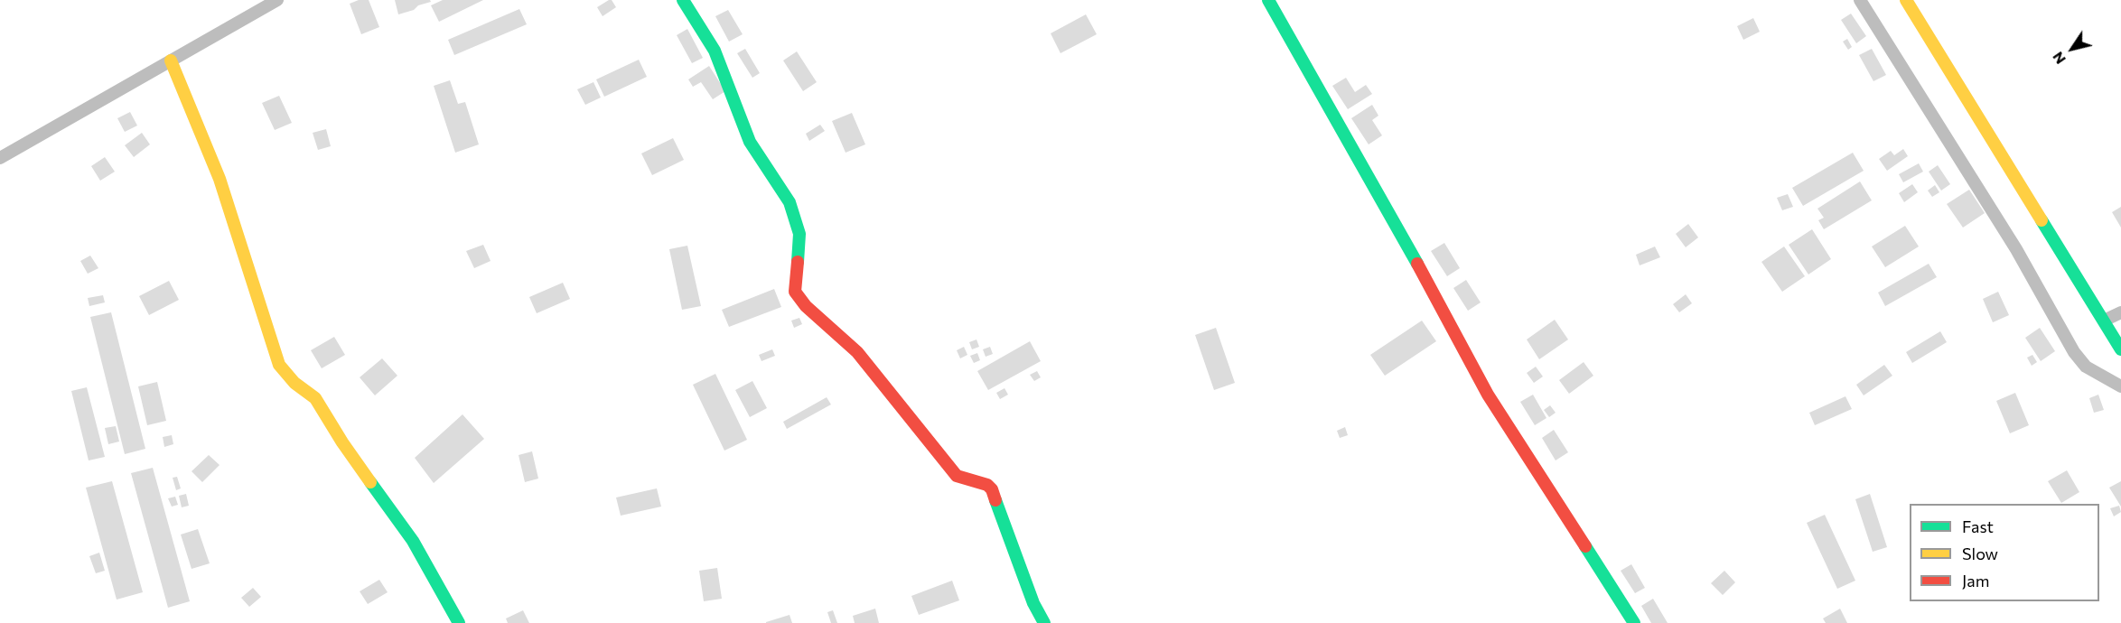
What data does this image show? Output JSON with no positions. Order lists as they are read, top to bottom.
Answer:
{
  "legend": ["Fast", "Slow", "Jam"],
  "north": "bottom left"
}
